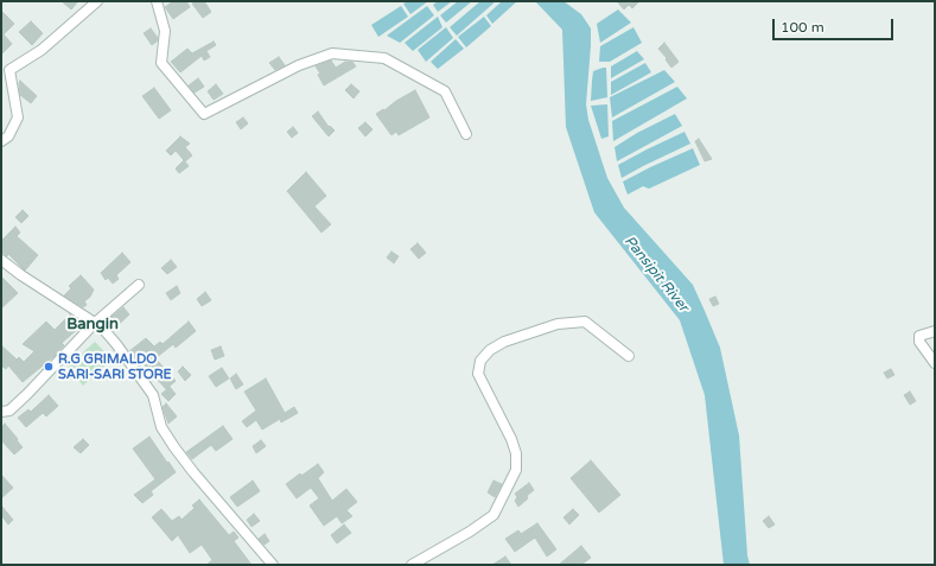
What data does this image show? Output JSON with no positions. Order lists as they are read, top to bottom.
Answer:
{
  "districts": ["Bangin"],
  "water": ["Pansipit River"],
  "places": ["R.G GRIMALDO SARI-SARI STORE"],
  "scale_bar": "100 m"
}
